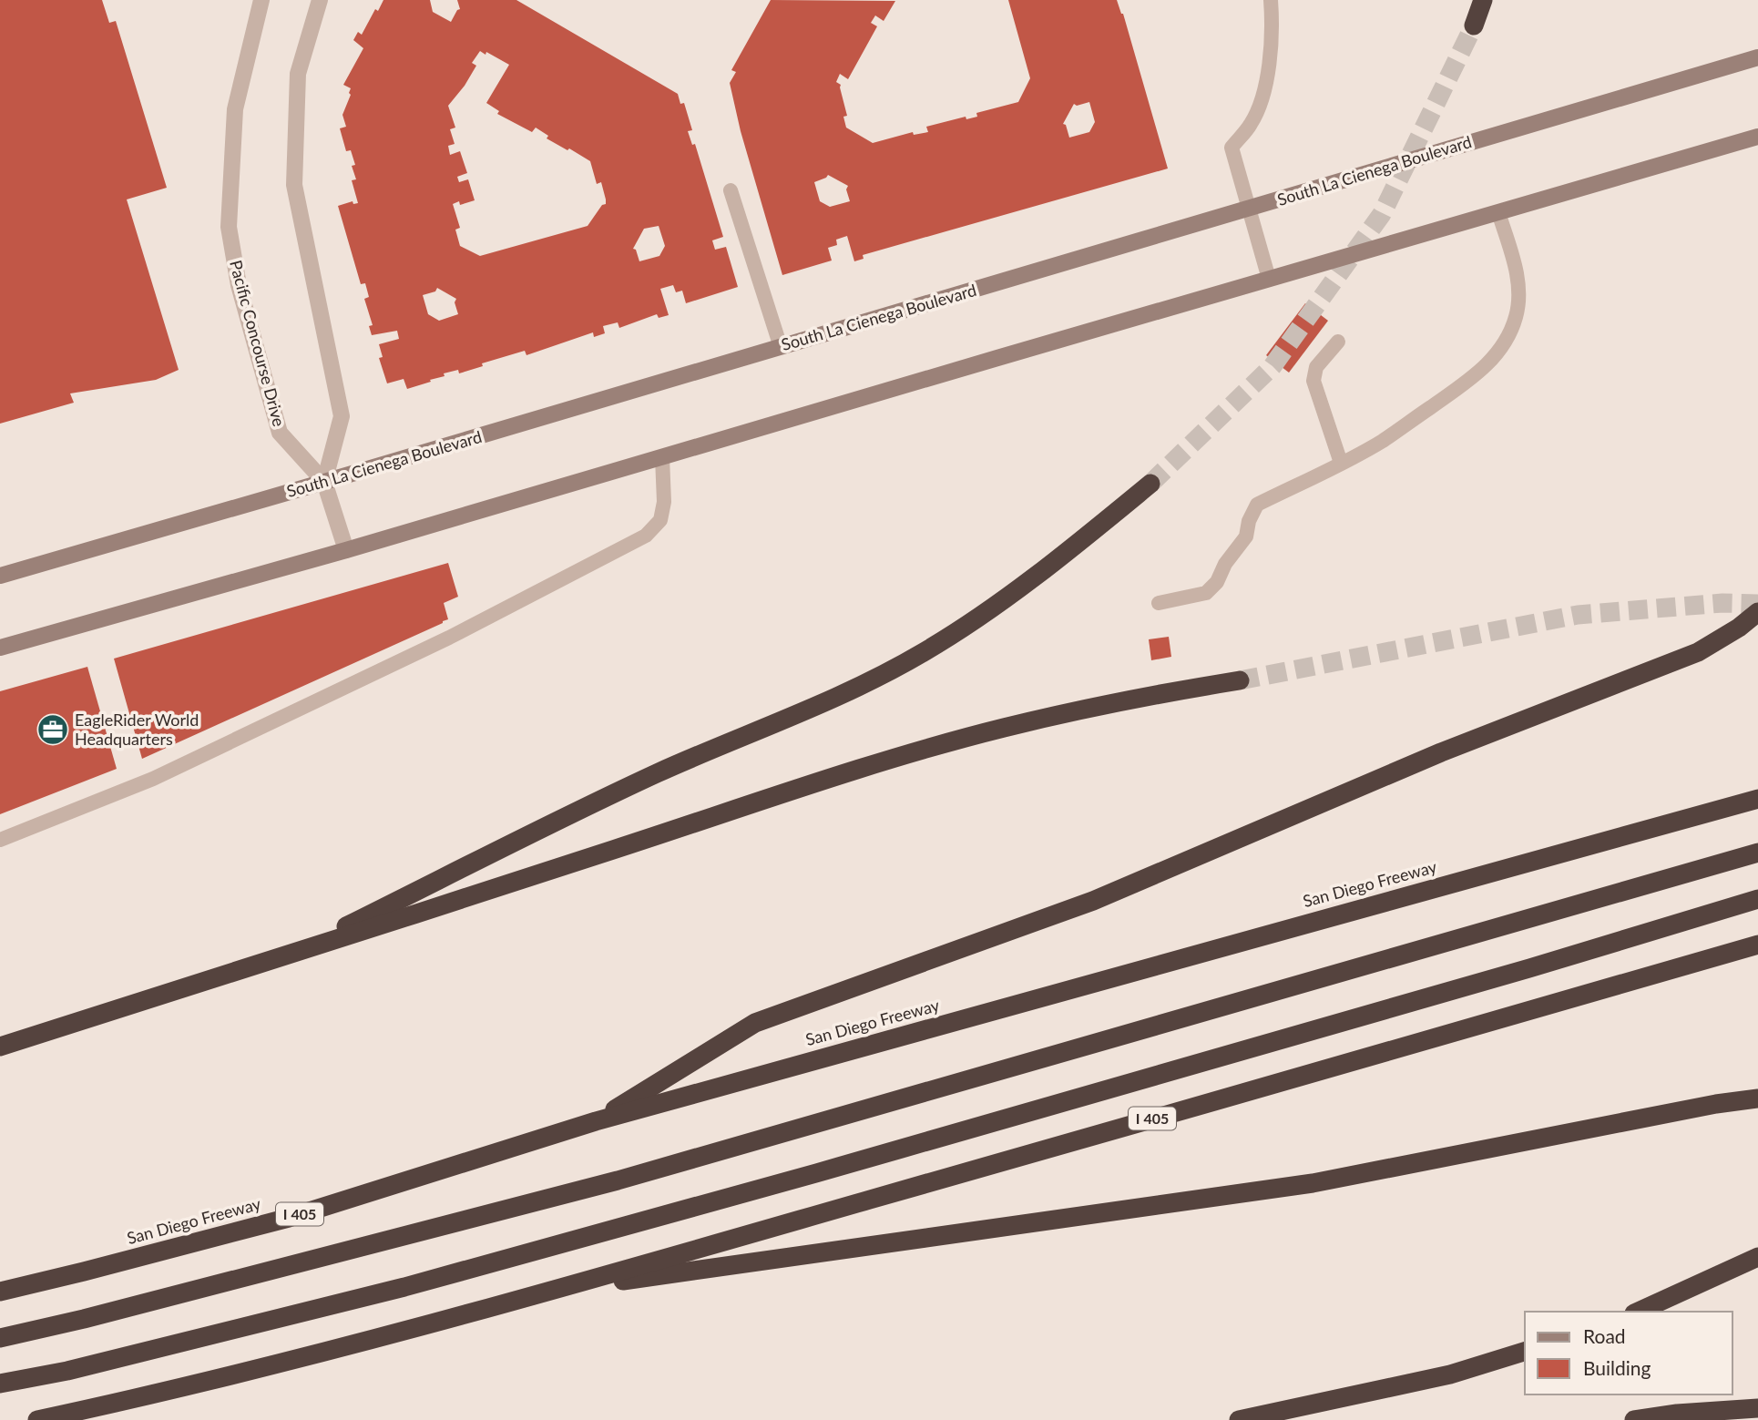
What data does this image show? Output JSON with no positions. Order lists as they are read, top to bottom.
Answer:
{
  "streets": {
    "highway": ["San Diego Freeway", "I 405"],
    "main road": ["South La Cienega Boulevard"],
    "street": ["Pacific Concourse Drive"]
  },
  "crossings": [
    ["South La Cienega Boulevard", "Pacific Concourse Drive"]
  ],
  "places": {
    "office": ["EagleRider World Headquarters"]
  },
  "legend": ["Road", "Building"]
}
